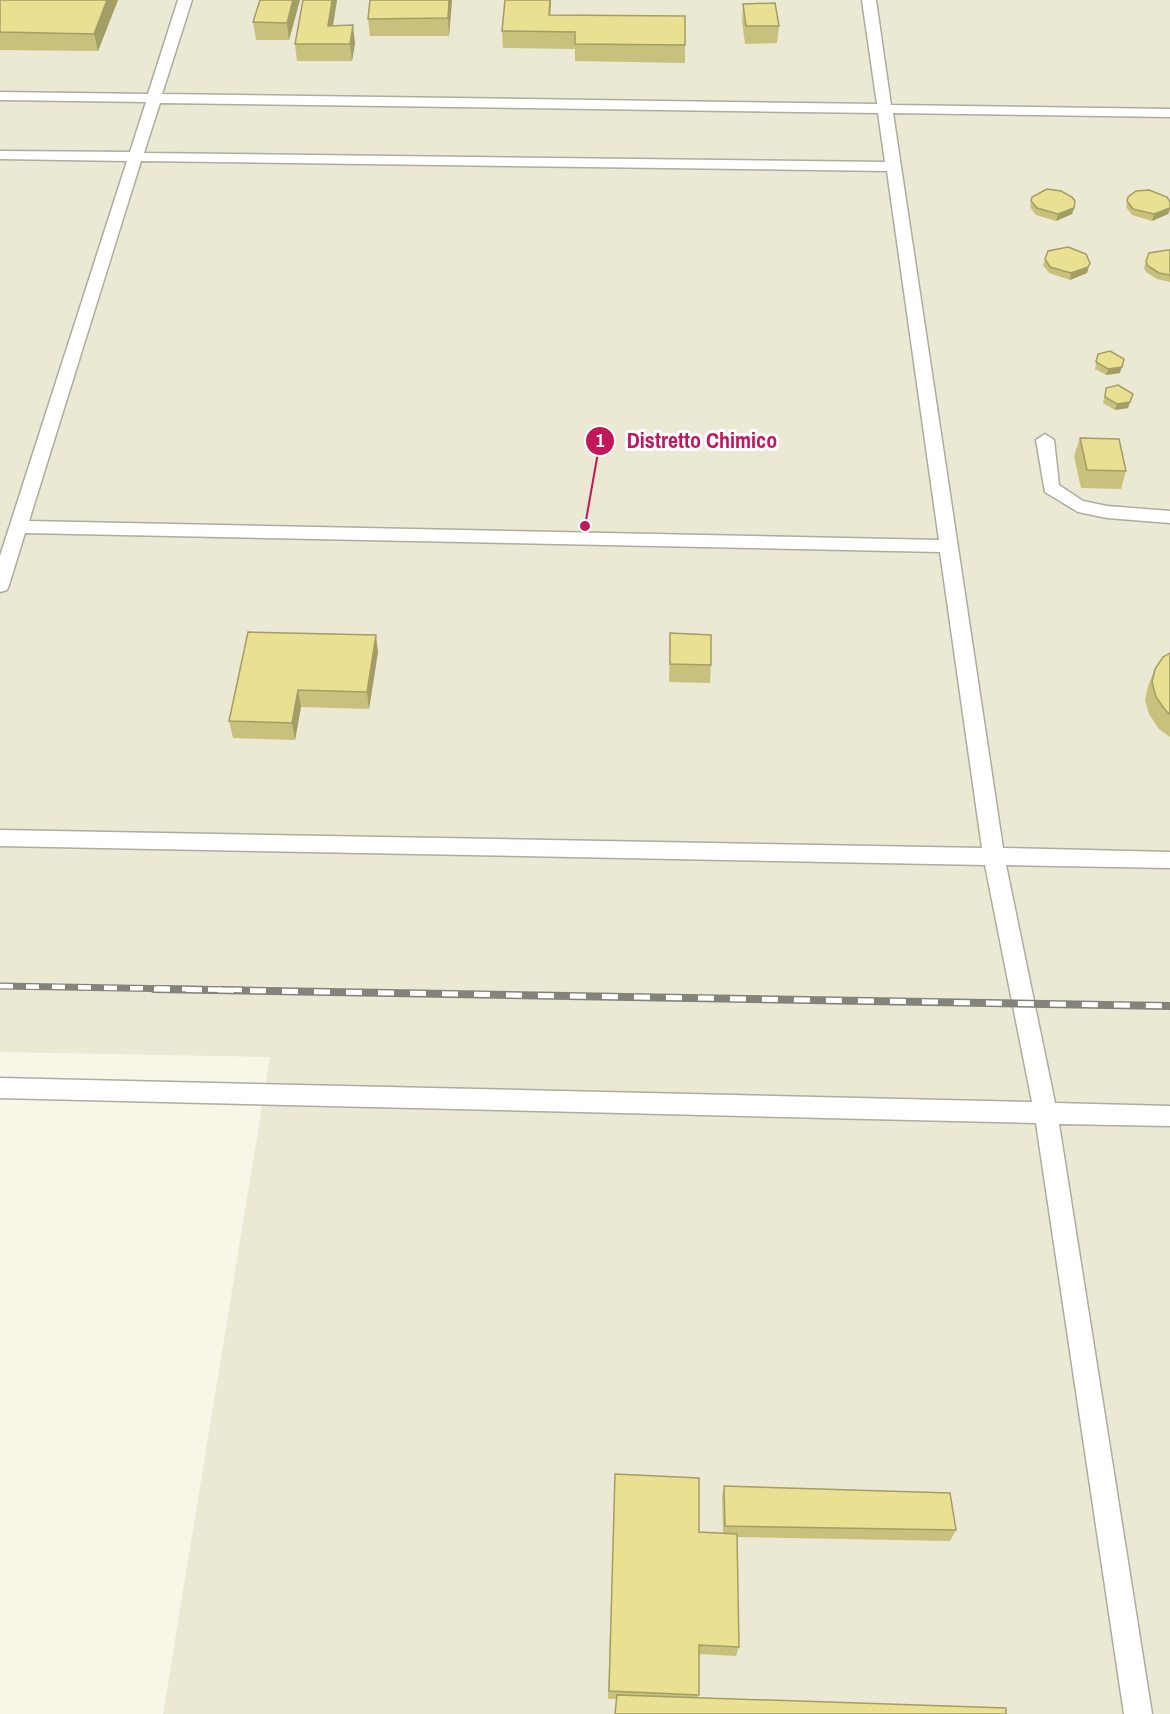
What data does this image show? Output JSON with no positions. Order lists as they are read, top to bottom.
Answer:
{
  "places": ["Distretto Chimico"]
}
